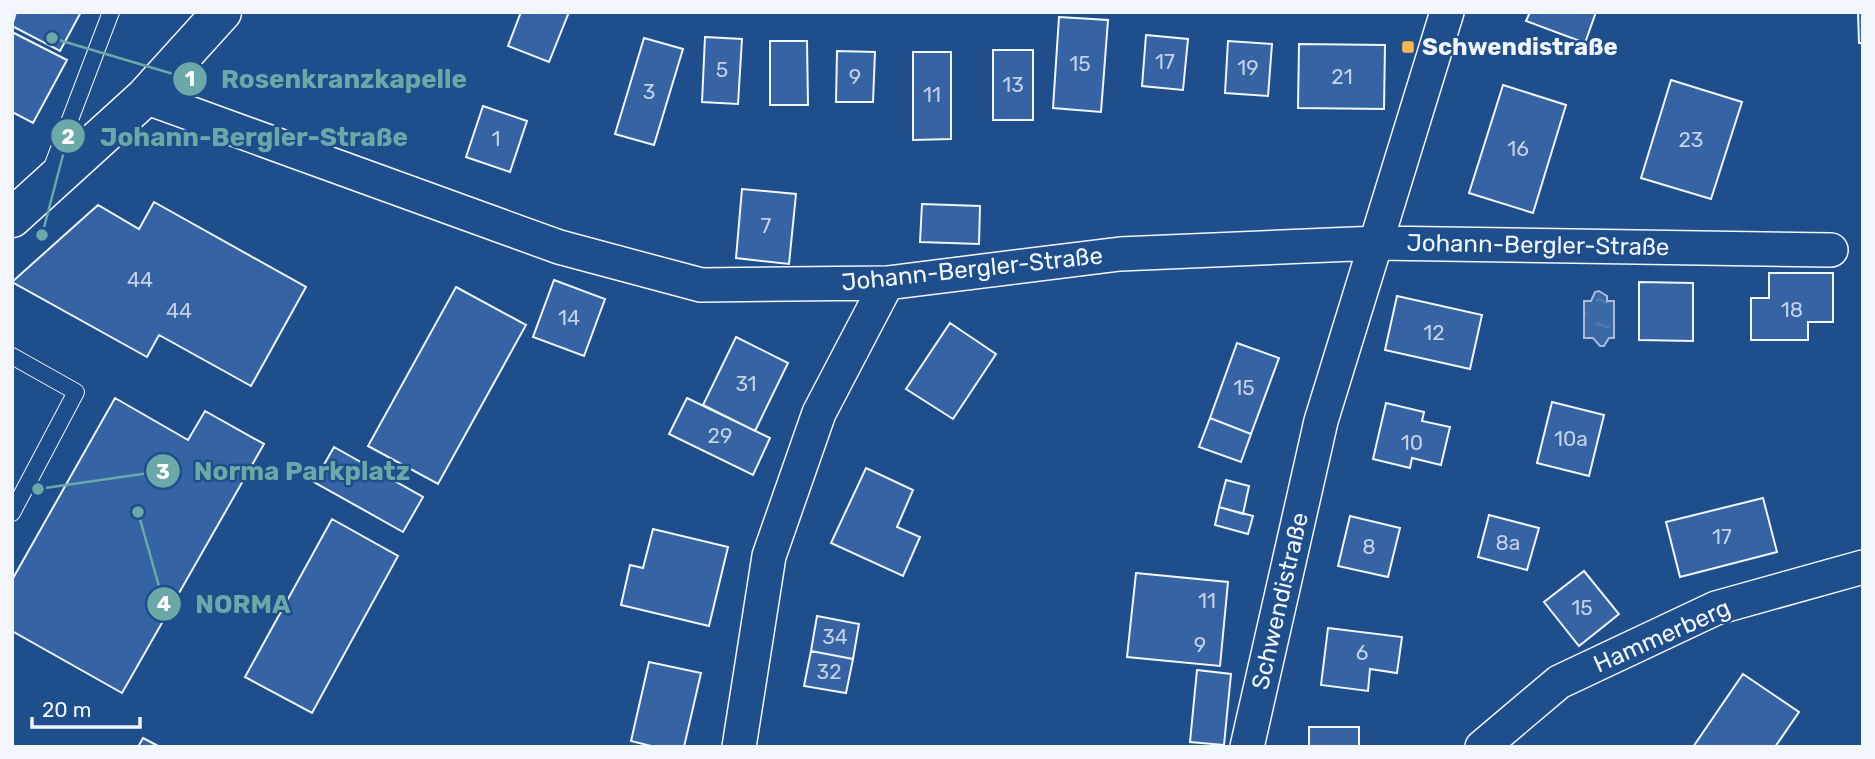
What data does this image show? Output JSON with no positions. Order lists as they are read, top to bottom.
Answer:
{
  "streets": {
    "street": ["Johann-Bergler-Straße", "Schwendistraße", "Hammerberg"]
  },
  "crossings": [
    ["Johann-Bergler-Straße", "Schwendistraße"]
  ],
  "places": {
    "other": [
      "Rosenkranzkapelle",
      "Johann-Bergler-Straße",
      "Norma Parkplatz",
      "NORMA"
    ],
    "transit": ["Schwendistraße"]
  },
  "house_numbers": [
    "17",
    "15",
    "19",
    "5",
    "9",
    "21",
    "13",
    "3",
    "11",
    "1",
    "23",
    "16",
    "7",
    "44",
    "18",
    "44",
    "14",
    "12",
    "31",
    "15",
    "29",
    "10a",
    "10",
    "17",
    "8a",
    "8",
    "11",
    "15",
    "34",
    "9",
    "6",
    "32"
  ],
  "scale_bar": "20 m"
}
